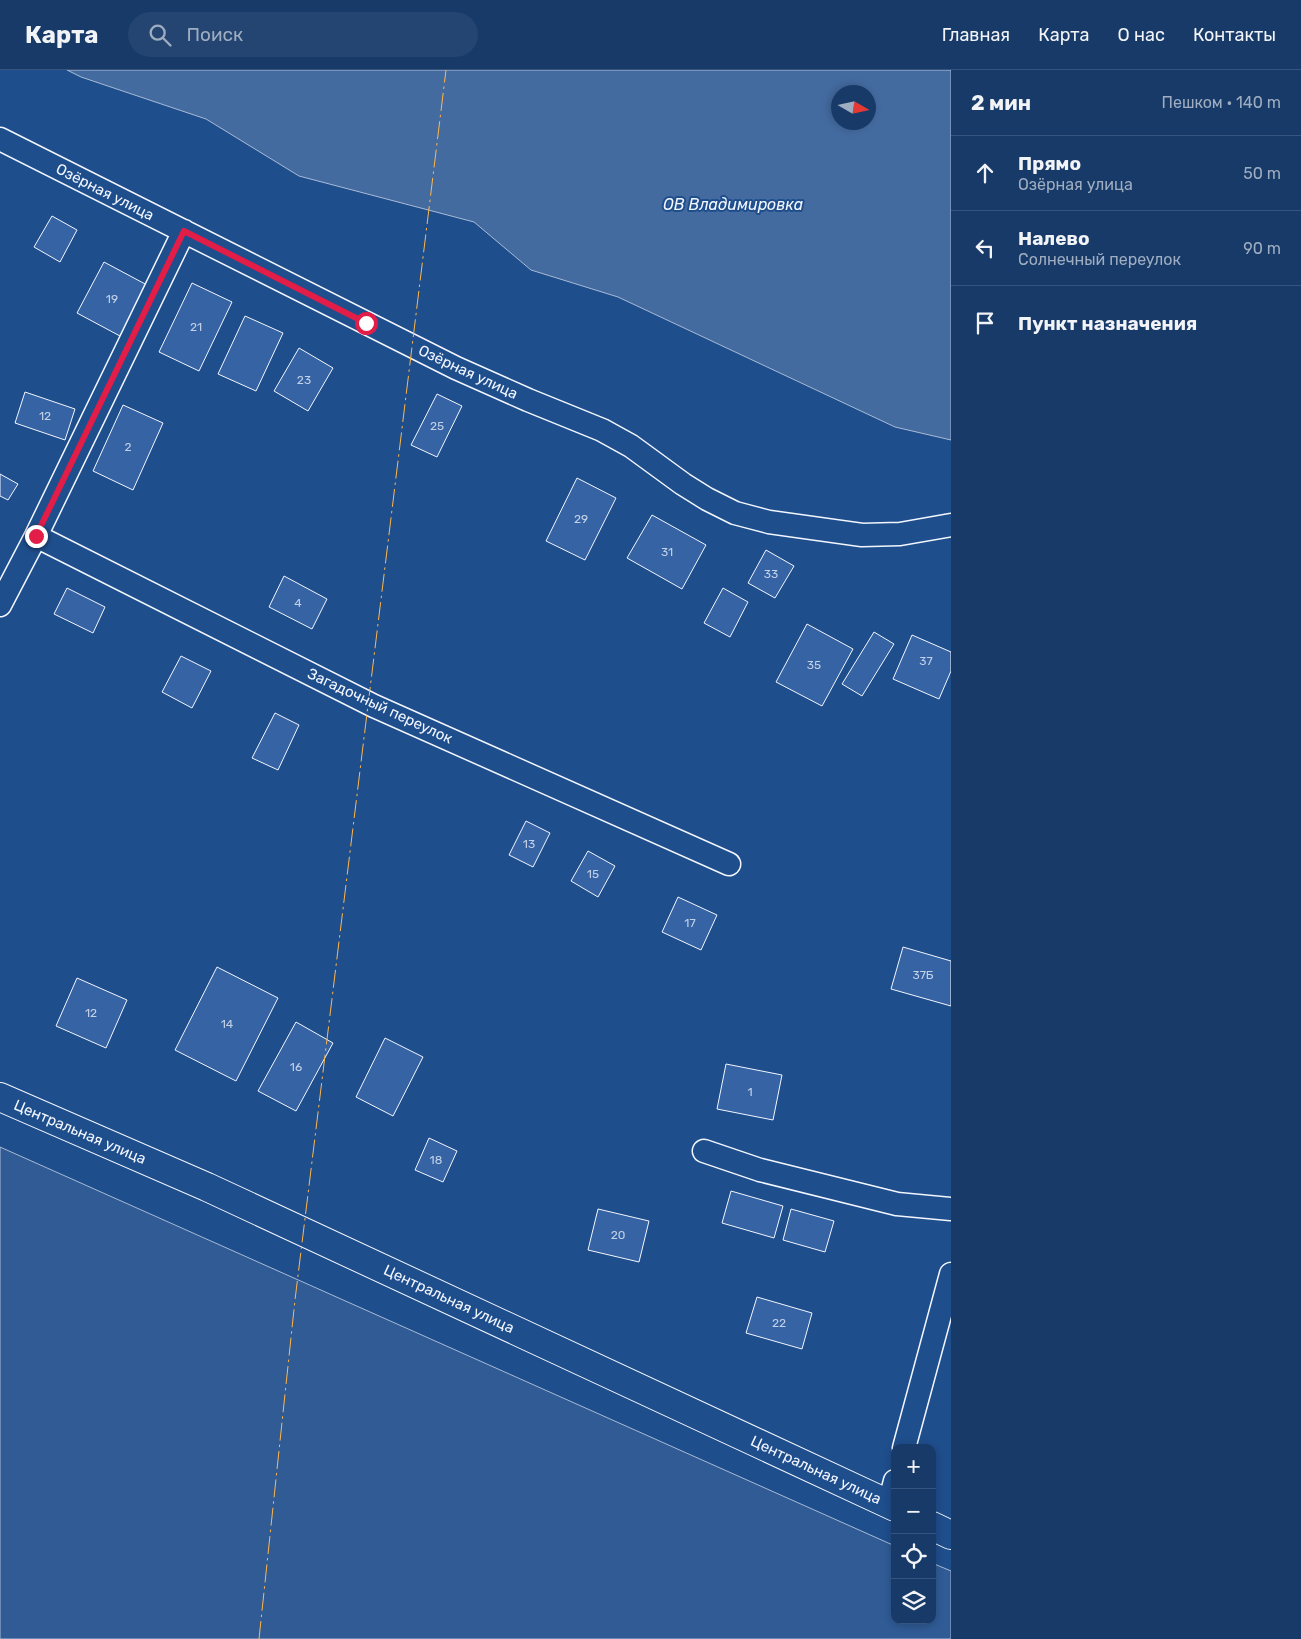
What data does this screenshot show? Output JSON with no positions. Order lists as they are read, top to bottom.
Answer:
{
  "streets": {
    "street": ["Озёрная улица", "Загадочный переулок", "Центральная улица"]
  },
  "water": ["ОВ Владимировка"],
  "house_numbers": [
    "19",
    "21",
    "23",
    "12",
    "25",
    "2",
    "29",
    "31",
    "33",
    "4",
    "37",
    "35",
    "13",
    "15",
    "17",
    "37Б",
    "12",
    "14",
    "16",
    "1",
    "18",
    "20",
    "22"
  ],
  "north": "right",
  "page": {
    "header": "Карта",
    "search": "Поиск",
    "nav": [
      "Главная",
      "Карта",
      "О нас",
      "Контакты"
    ],
    "heading": ["2 мин", "Пешком · 140 m"],
    "list": [
      ["Прямо", "Озёрная улица", "50 m"],
      ["Налево", "Солнечный переулок", "90 m"],
      "Пункт назначения"
    ],
    "map_buttons": ["+", "−"]
  }
}
